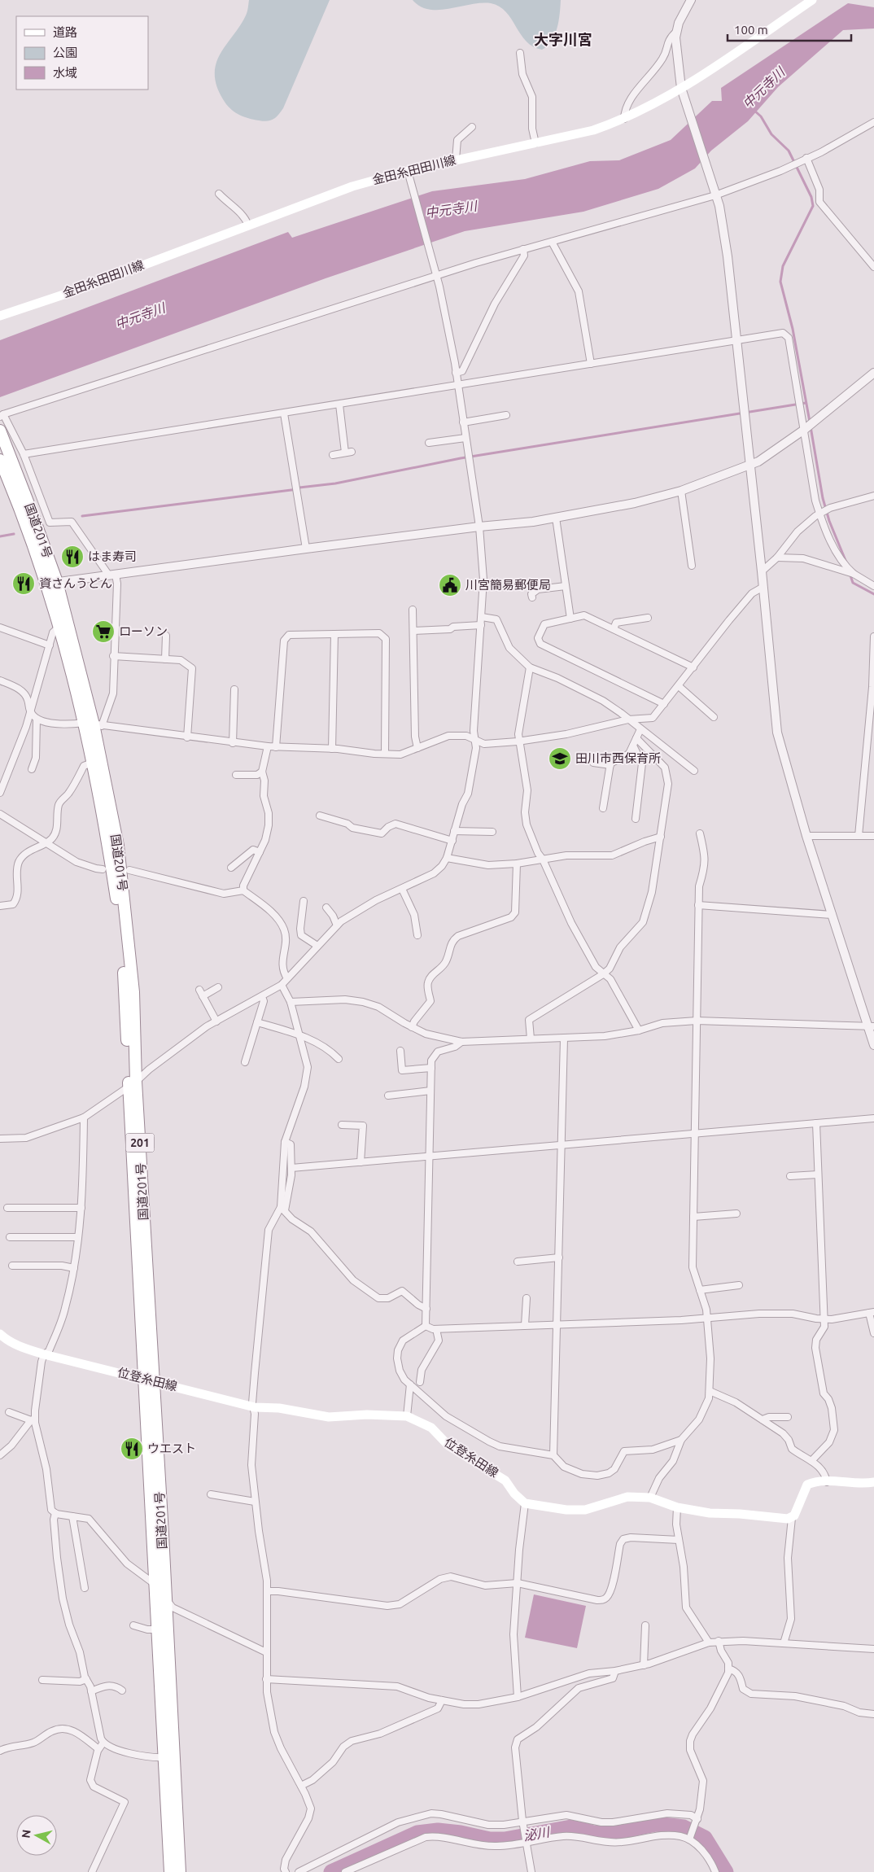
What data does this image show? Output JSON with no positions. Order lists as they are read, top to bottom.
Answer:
{
  "streets": {
    "highway": ["国道201号", "201"],
    "main road": ["金田糸田田川線", "位登糸田線"]
  },
  "crossings": [
    ["国道201号", "位登糸田線"]
  ],
  "districts": ["大字川宮"],
  "water": ["中元寺川", "泌川"],
  "places": {
    "restaurant": ["はま寿司", "資さんうどん", "ウエスト"],
    "public building": ["川宮簡易郵便局"],
    "supermarket": ["ローソン"],
    "school or university": ["田川市西保育所"]
  },
  "legend": ["道路", "公園", "水域"],
  "scale_bar": "100 m",
  "north": "left"
}
